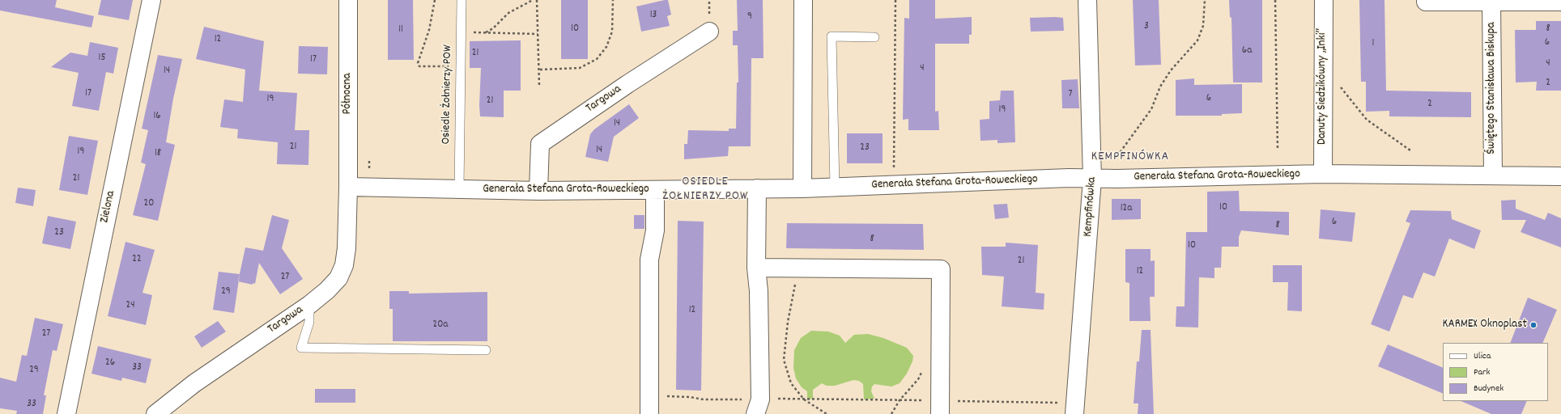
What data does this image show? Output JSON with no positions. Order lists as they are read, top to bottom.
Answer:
{
  "streets": {
    "street": [
      "Danuty Siedzikówny „Inki”",
      "Świętego Stanisława Biskupa",
      "Północna",
      "Targowa",
      "Generała Stefana Grota-Roweckiego",
      "Zielona",
      "Kempfinówka"
    ],
    "lane": ["Osiedle Żołnierzy POW"]
  },
  "crossings": [
    ["Danuty Siedzikówny „Inki”", "Generała Stefana Grota-Roweckiego"],
    ["Świętego Stanisława Biskupa", "Generała Stefana Grota-Roweckiego"],
    ["Północna", "Targowa"],
    ["Północna", "Generała Stefana Grota-Roweckiego"],
    ["Osiedle Żołnierzy POW", "Generała Stefana Grota-Roweckiego"],
    ["Targowa", "Generała Stefana Grota-Roweckiego"],
    ["Generała Stefana Grota-Roweckiego", "Kempfinówka"]
  ],
  "districts": ["KEMPFINÓWKA", "OSIEDLE ŻOŁNIERZY POW"],
  "places": ["KARMEX Oknoplast"],
  "house_numbers": [
    "13",
    "9",
    "3",
    "10",
    "8",
    "11",
    "12",
    "6",
    "1",
    "6a",
    "21",
    "15",
    "17",
    "4",
    "4",
    "14",
    "2",
    "17",
    "7",
    "6",
    "19",
    "21",
    "2",
    "19",
    "16",
    "14",
    "21",
    "23",
    "14",
    "19",
    "18",
    "21",
    "20",
    "10",
    "12a",
    "6",
    "8",
    "23",
    "8",
    "10",
    "22",
    "21",
    "12",
    "27",
    "29",
    "24",
    "12",
    "20a",
    "27",
    "26",
    "33",
    "29",
    "33"
  ],
  "legend": ["Ulica", "Park", "Budynek"]
}
